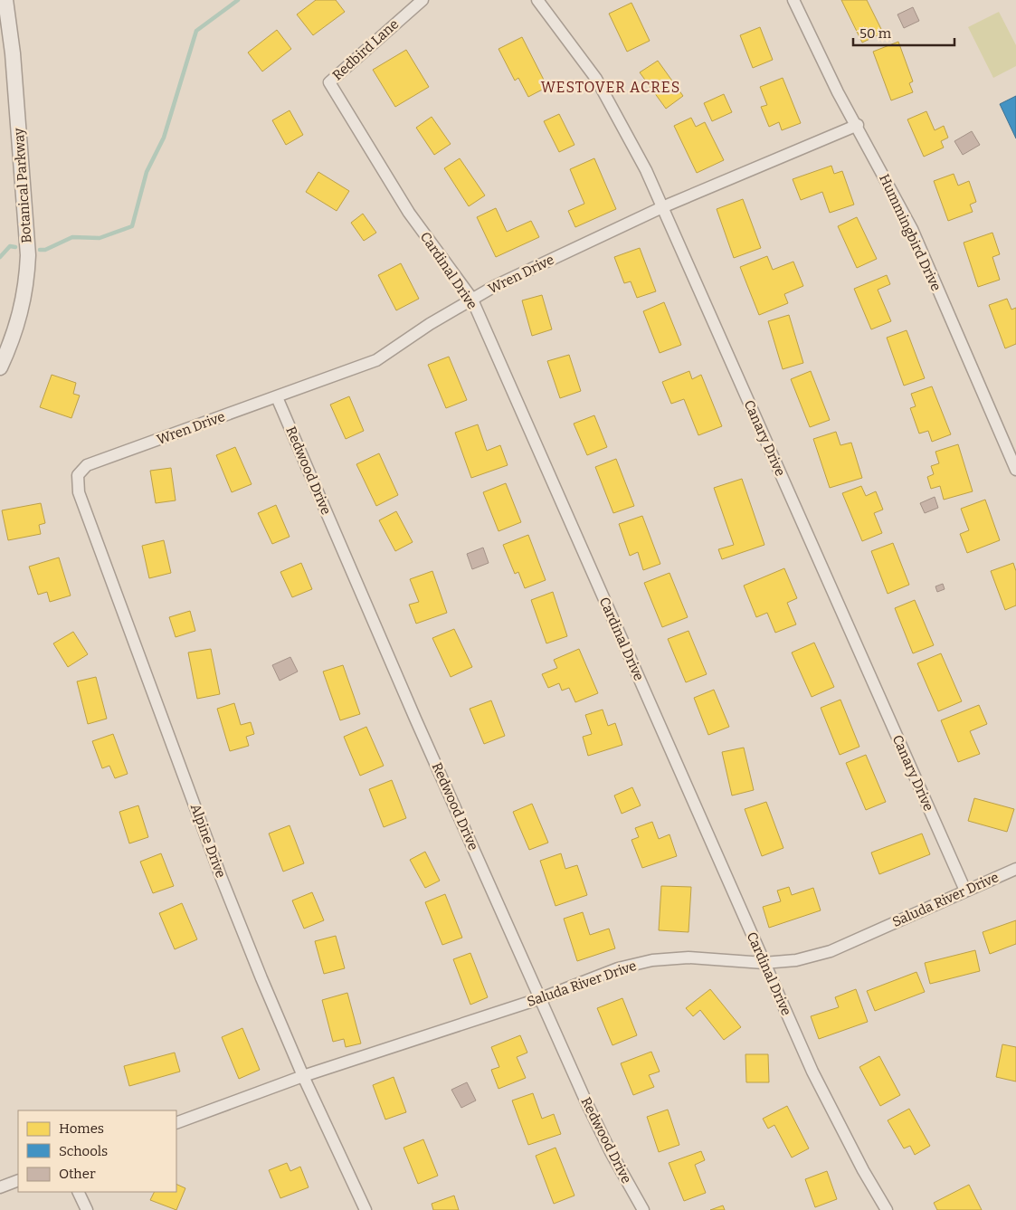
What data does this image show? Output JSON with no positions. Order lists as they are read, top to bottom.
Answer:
{
  "streets": {
    "street": [
      "Redbird Lane",
      "Botanical Parkway",
      "Hummingbird Drive",
      "Cardinal Drive",
      "Wren Drive",
      "Canary Drive",
      "Redwood Drive",
      "Alpine Drive",
      "Saluda River Drive"
    ]
  },
  "crossings": [
    ["Redbird Lane", "Cardinal Drive"],
    ["Hummingbird Drive", "Wren Drive"],
    ["Cardinal Drive", "Wren Drive"],
    ["Cardinal Drive", "Saluda River Drive"],
    ["Wren Drive", "Canary Drive"],
    ["Wren Drive", "Redwood Drive"],
    ["Wren Drive", "Alpine Drive"],
    ["Canary Drive", "Saluda River Drive"],
    ["Redwood Drive", "Saluda River Drive"],
    ["Alpine Drive", "Saluda River Drive"]
  ],
  "districts": ["WESTOVER ACRES"],
  "legend": ["Homes", "Schools", "Other"],
  "scale_bar": "50 m"
}
